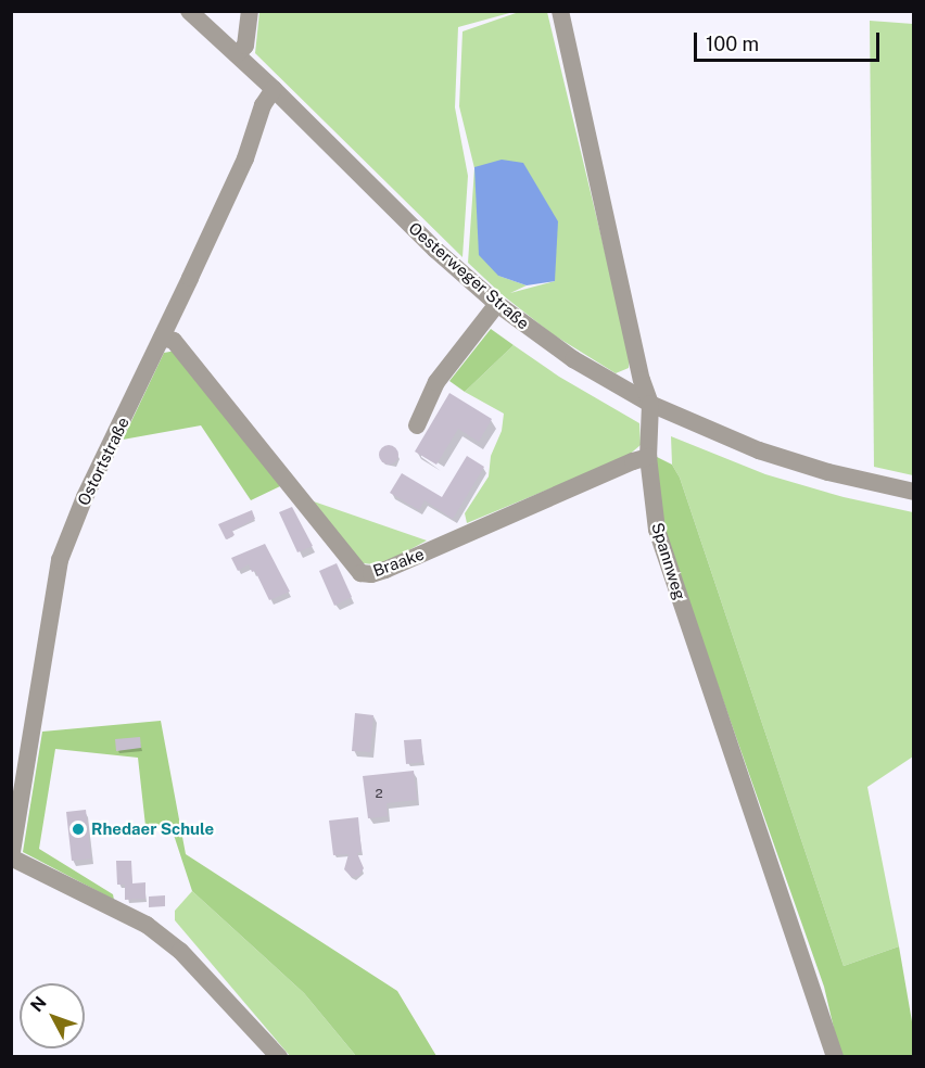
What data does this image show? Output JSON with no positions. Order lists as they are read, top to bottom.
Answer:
{
  "streets": {
    "street": [
      "Oesterweger Straße",
      "Ostortstraße",
      "Spannweg",
      "Braake"
    ]
  },
  "crossings": [
    ["Oesterweger Straße", "Ostortstraße"],
    ["Oesterweger Straße", "Spannweg"],
    ["Ostortstraße", "Braake"],
    ["Spannweg", "Braake"]
  ],
  "places": ["Rhedaer Schule"],
  "house_numbers": ["2"],
  "scale_bar": "100 m",
  "north": "top left"
}
